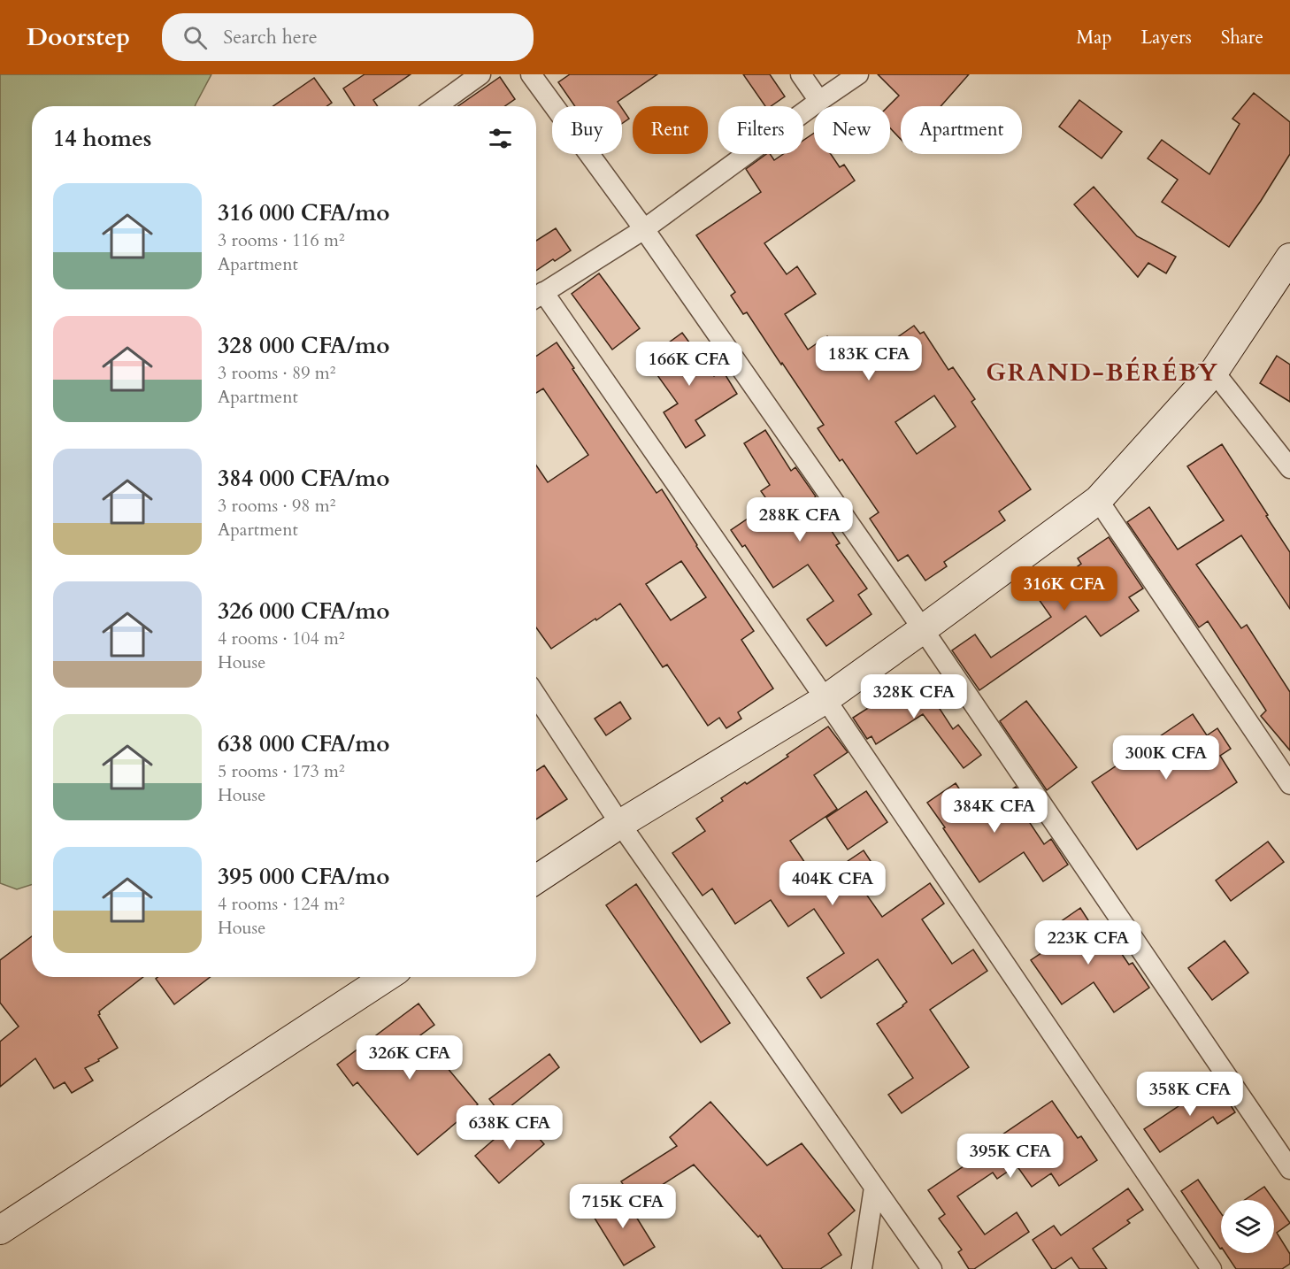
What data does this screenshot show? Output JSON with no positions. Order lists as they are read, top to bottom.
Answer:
{
  "districts": ["GRAND-BÉRÉBY"],
  "page": {
    "header": "Doorstep",
    "search": "Search here",
    "nav": ["Map", "Layers", "Share"],
    "chip": [
      "Buy",
      "Rent",
      "Filters",
      "New",
      "Apartment"
    ],
    "heading": "14 homes",
    "list": [
      {
        "name": "316 000 CFA/mo",
        "note": "3 rooms · 116 m² · Apartment"
      },
      {
        "name": "328 000 CFA/mo",
        "note": "3 rooms · 89 m² · Apartment"
      },
      {
        "name": "384 000 CFA/mo",
        "note": "3 rooms · 98 m² · Apartment"
      },
      {
        "name": "326 000 CFA/mo",
        "note": "4 rooms · 104 m² · House"
      },
      {
        "name": "638 000 CFA/mo",
        "note": "5 rooms · 173 m² · House"
      },
      {
        "name": "395 000 CFA/mo",
        "note": "4 rooms · 124 m² · House"
      }
    ],
    "price": [
      "183K CFA",
      "166K CFA",
      "288K CFA",
      "316K CFA",
      "328K CFA",
      "300K CFA",
      "384K CFA",
      "404K CFA",
      "223K CFA",
      "326K CFA",
      "358K CFA",
      "638K CFA",
      "395K CFA",
      "715K CFA"
    ]
  }
}
